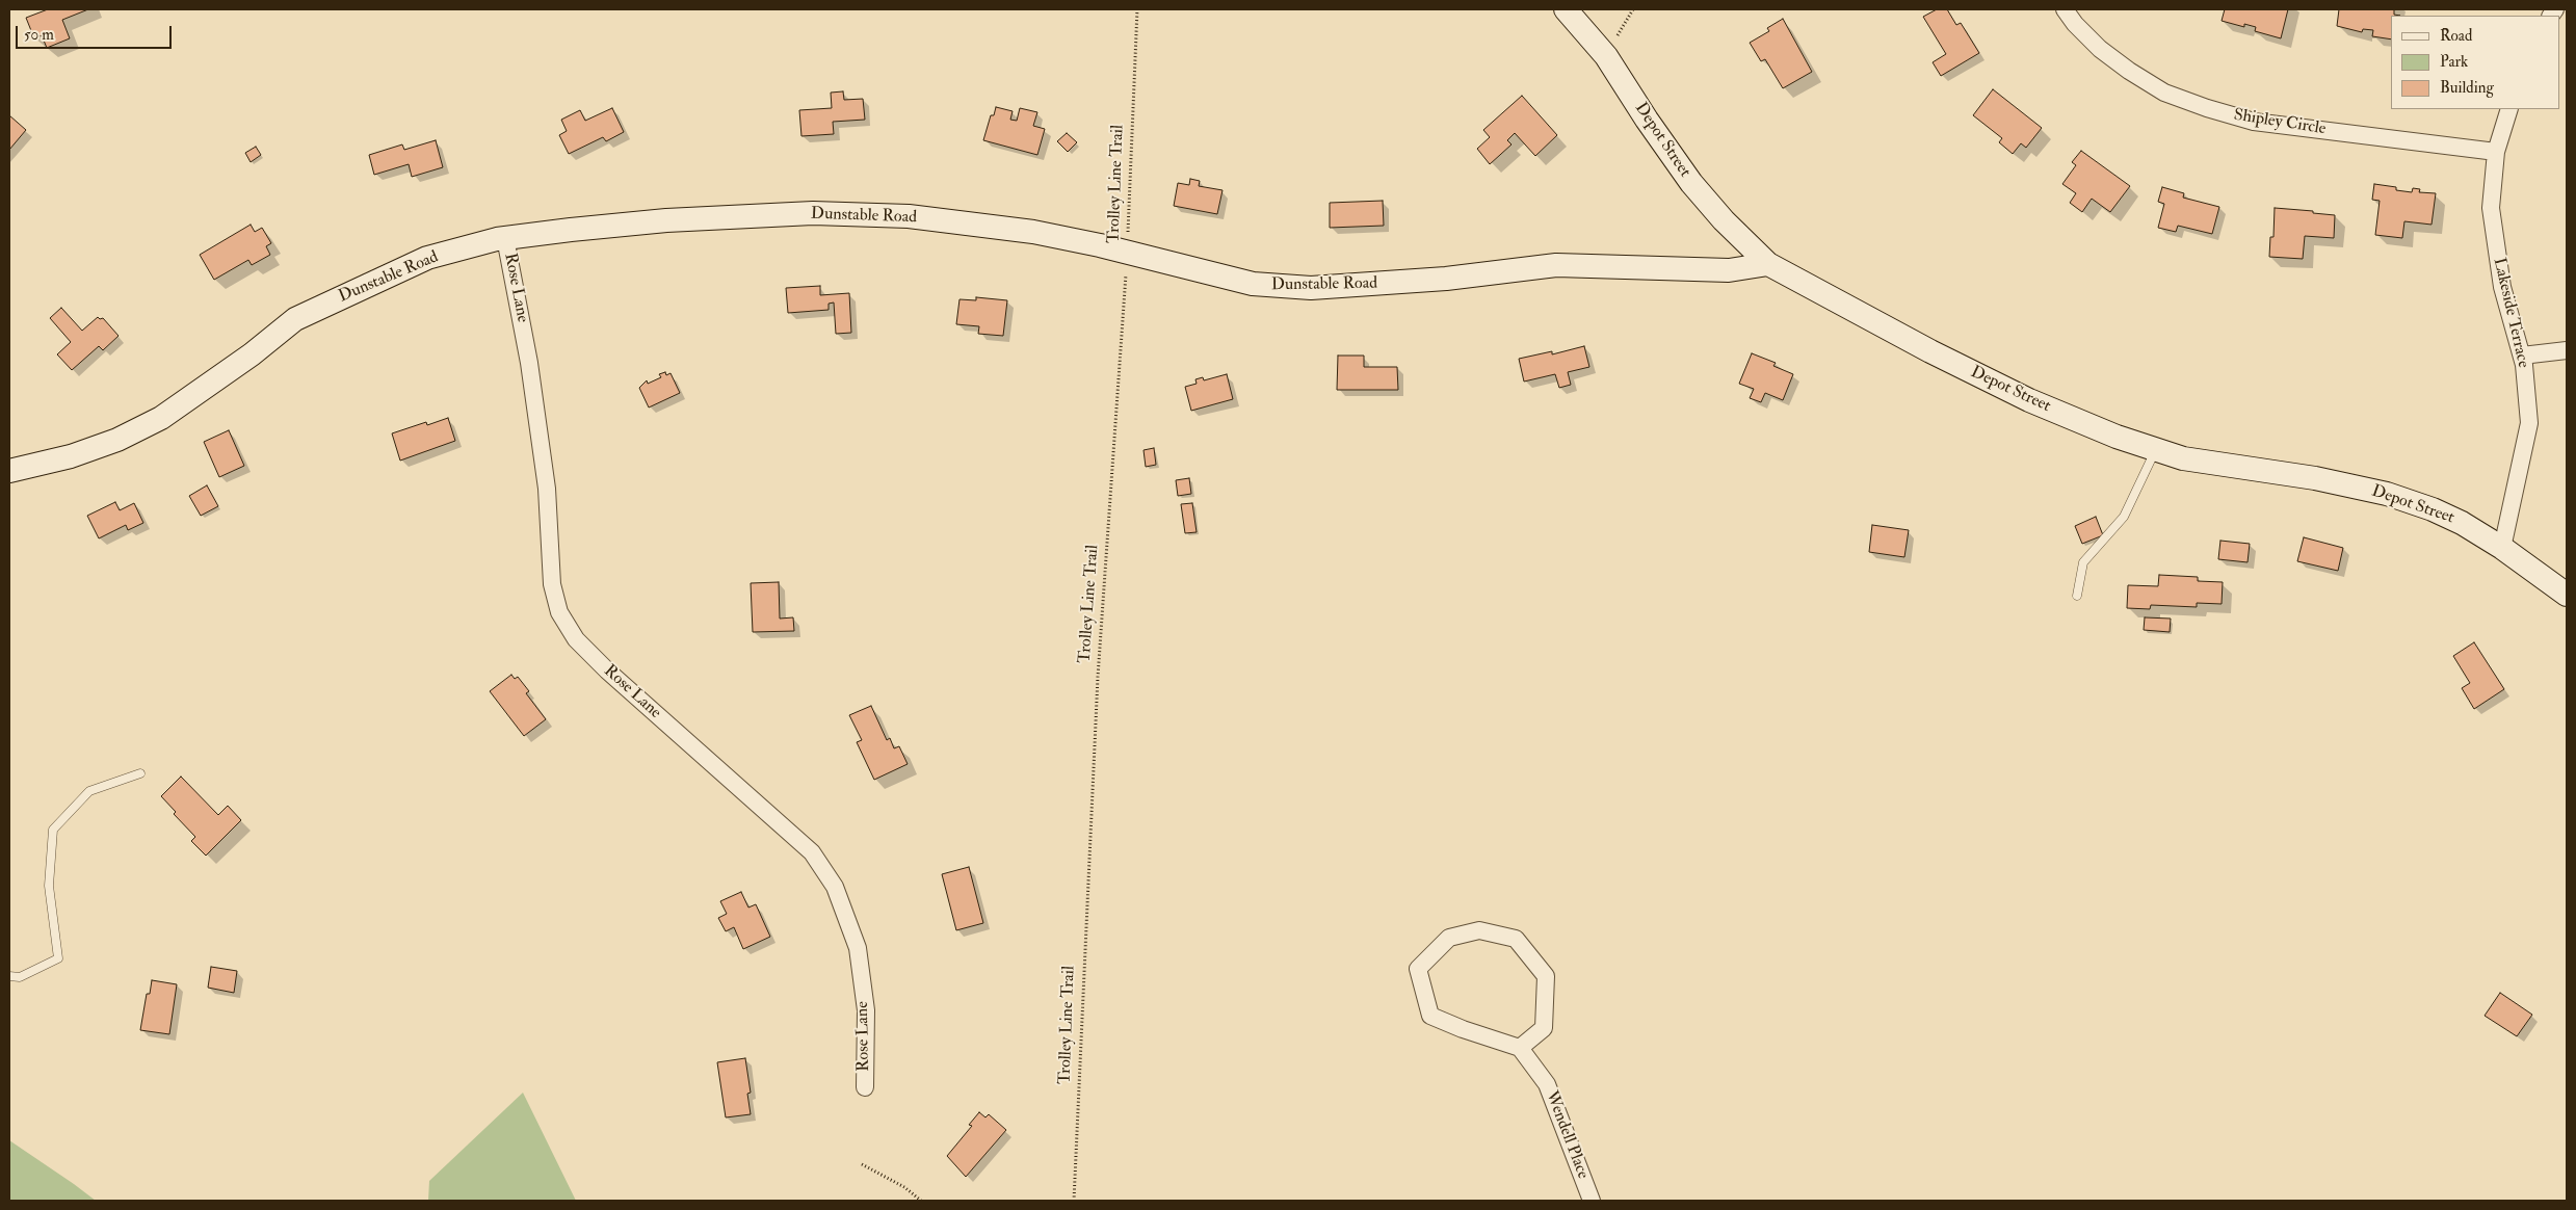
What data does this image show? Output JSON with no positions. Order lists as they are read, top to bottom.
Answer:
{
  "streets": {
    "street": [
      "Shipley Circle",
      "Depot Street",
      "Dunstable Road",
      "Rose Lane",
      "Lakeside Terrace",
      "Wendell Place"
    ],
    "path": ["Trolley Line Trail"]
  },
  "crossings": [
    ["Shipley Circle", "Lakeside Terrace"],
    ["Depot Street", "Dunstable Road"],
    ["Depot Street", "Lakeside Terrace"],
    ["Trolley Line Trail", "Dunstable Road"],
    ["Dunstable Road", "Rose Lane"]
  ],
  "legend": ["Road", "Park", "Building"],
  "scale_bar": "50 m"
}
